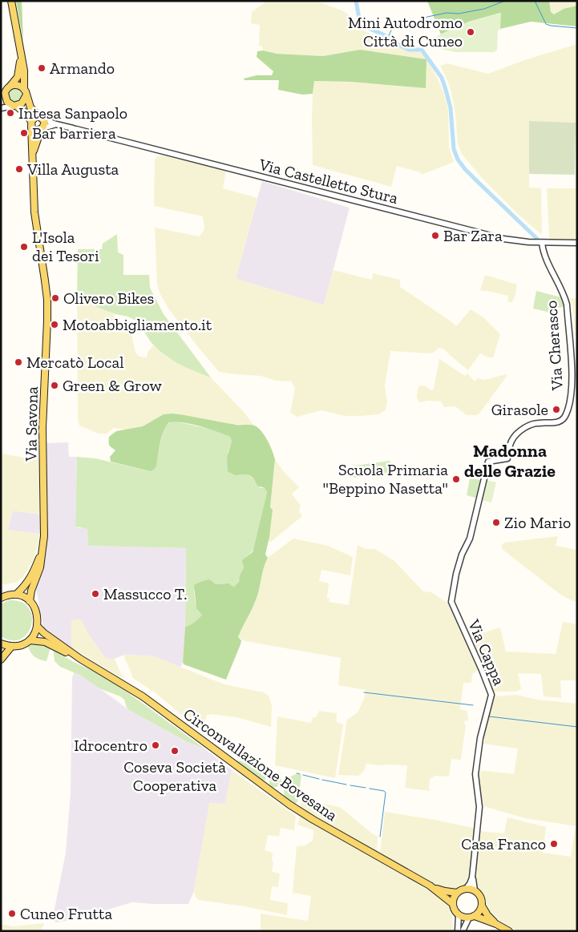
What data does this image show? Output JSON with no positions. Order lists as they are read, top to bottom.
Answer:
{
  "streets": {
    "main road": ["Via Savona", "Circonvallazione Bovesana"],
    "street": ["Via Castelletto Stura", "Via Cherasco", "Via Cappa"]
  },
  "crossings": [
    ["Via Castelletto Stura", "Via Cherasco"],
    ["Via Castelletto Stura", "Via Savona"],
    ["Via Cherasco", "Via Cappa"]
  ],
  "districts": ["Madonna delle Grazie"],
  "places": [
    "Mini Autodromo Città di Cuneo",
    "Armando",
    "Intesa Sanpaolo",
    "Bar barriera",
    "Villa Augusta",
    "Bar Zara",
    "L'Isola dei Tesori",
    "Olivero Bikes",
    "Motoabbigliamento.it",
    "Mercatò Local",
    "Green & Grow",
    "Girasole",
    "Scuola Primaria \"Beppino Nasetta\"",
    "Zio Mario",
    "Massucco T.",
    "Idrocentro",
    "Coseva Società Cooperativa",
    "Casa Franco",
    "Cuneo Frutta"
  ]
}
